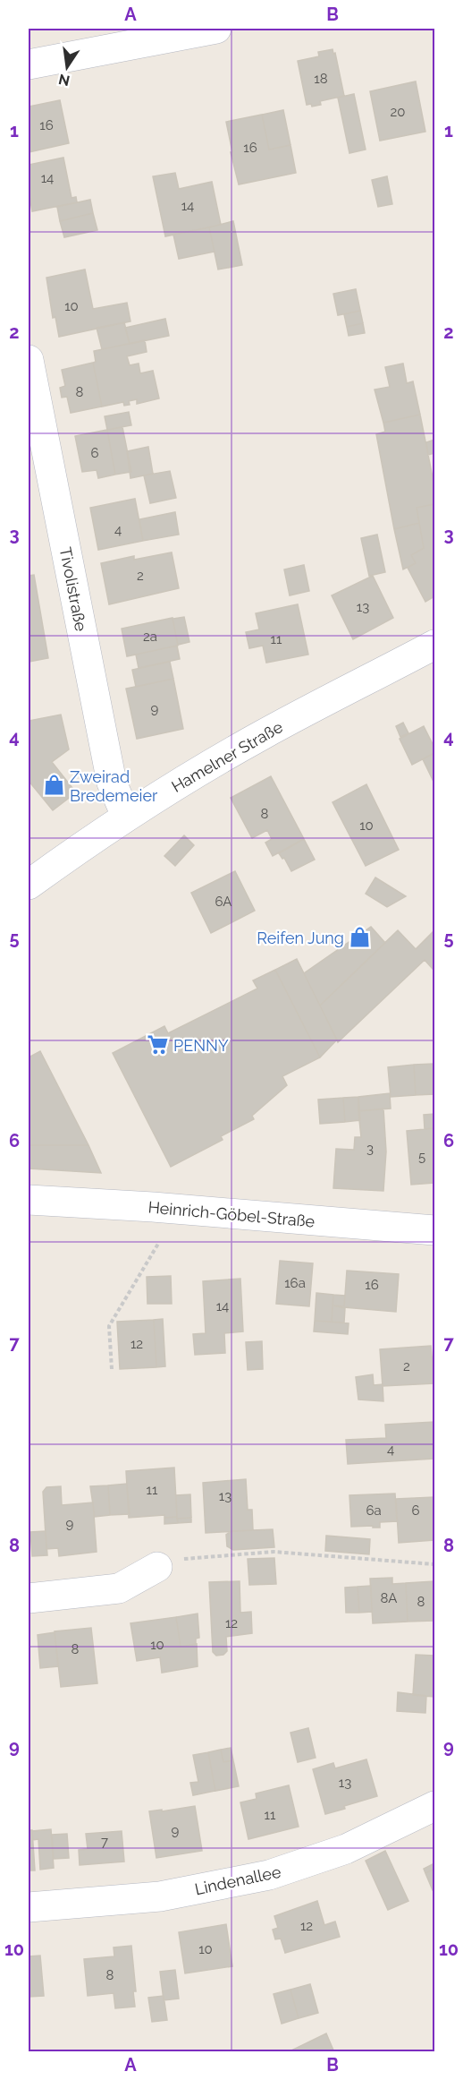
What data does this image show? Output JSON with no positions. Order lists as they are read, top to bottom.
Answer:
{
  "streets": {
    "street": [
      "Tivolistraße",
      "Hamelner Straße",
      "Heinrich-Göbel-Straße",
      "Lindenallee"
    ]
  },
  "crossings": [
    ["Tivolistraße", "Hamelner Straße"]
  ],
  "places": {
    "shop": ["Zweirad Bredemeier", "Reifen Jung"],
    "supermarket": ["PENNY"]
  },
  "house_numbers": [
    "18",
    "20",
    "16",
    "16",
    "14",
    "14",
    "10",
    "8",
    "6",
    "4",
    "2",
    "13",
    "2a",
    "11",
    "9",
    "8",
    "10",
    "6A",
    "3",
    "5",
    "16a",
    "16",
    "14",
    "12",
    "2",
    "4",
    "11",
    "13",
    "6a",
    "6",
    "9",
    "8A",
    "8",
    "12",
    "10",
    "8",
    "13",
    "11",
    "9",
    "7",
    "12",
    "10",
    "8"
  ],
  "north": "bottom",
  "grid": {
    "columns": ["A", "B"],
    "rows": [
      "1",
      "2",
      "3",
      "4",
      "5",
      "6",
      "7",
      "8",
      "9",
      "10"
    ]
  }
}
